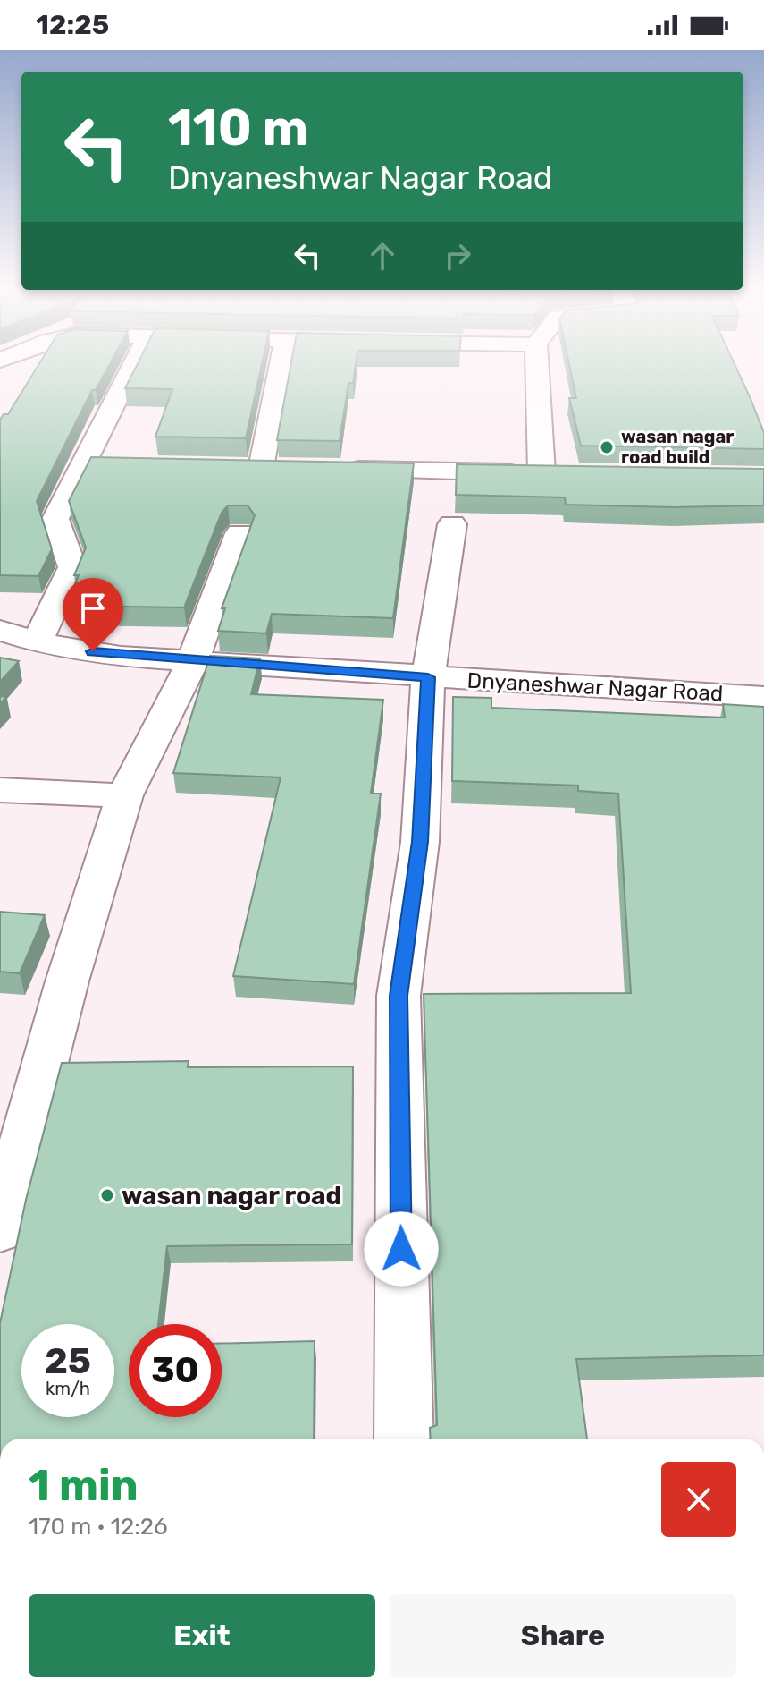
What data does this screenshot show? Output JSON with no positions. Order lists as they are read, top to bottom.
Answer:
{
  "streets": {
    "street": ["Dnyaneshwar Nagar Road"]
  },
  "places": ["wasan nagar road build", "wasan nagar road"],
  "page": {
    "status": "12:25",
    "turn": ["110 m", "Dnyaneshwar Nagar Road"],
    "speed": "25 km/h",
    "limit": "30",
    "heading": ["1 min", "170 m · 12:26"],
    "buttons": ["Exit", "Share"]
  }
}
